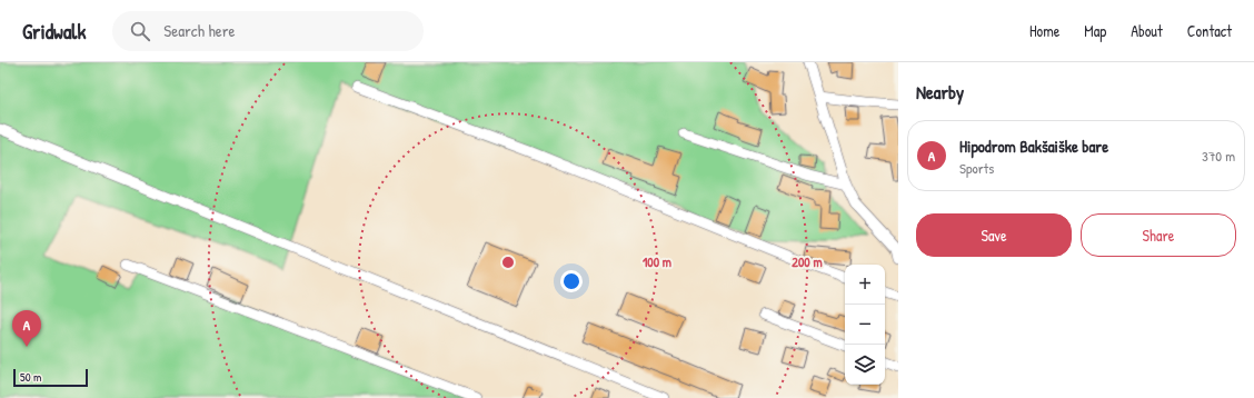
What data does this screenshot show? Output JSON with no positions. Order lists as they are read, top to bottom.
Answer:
{
  "scale_bar": "50 m",
  "page": {
    "header": "Gridwalk",
    "search": "Search here",
    "nav": [
      "Home",
      "Map",
      "About",
      "Contact"
    ],
    "heading": "Nearby",
    "list": [
      {
        "mark": "A",
        "name": "Hipodrom Bakšaiške bare",
        "note": "Sports",
        "value": "370 m"
      }
    ],
    "buttons": ["Save", "Share"],
    "map_buttons": ["+", "−"],
    "pins": "A",
    "scale": "50 m"
  },
  "rings": ["100 m", "200 m"]
}
